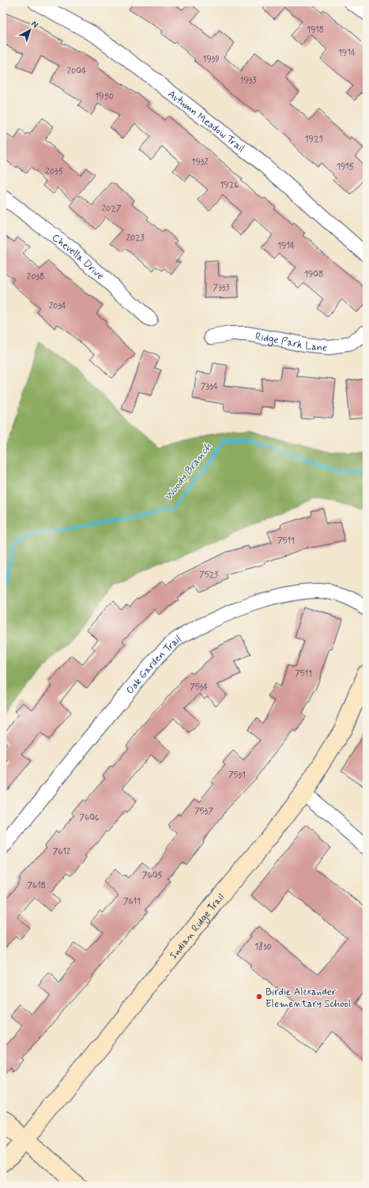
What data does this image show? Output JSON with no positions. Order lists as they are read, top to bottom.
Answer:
{
  "streets": {
    "street": [
      "Autumn Meadow Trail",
      "Chevella Drive",
      "Ridge Park Lane",
      "Oak Garden Trail",
      "Indian Ridge Trail"
    ]
  },
  "water": ["Woody Branch"],
  "places": ["Birdie Alexander Elementary School"],
  "house_numbers": [
    "1918",
    "1914",
    "1939",
    "2004",
    "1933",
    "1950",
    "1921",
    "1932",
    "1915",
    "2035",
    "1926",
    "2027",
    "2023",
    "1914",
    "1908",
    "2038",
    "7333",
    "2034",
    "7334",
    "7511",
    "7523",
    "7511",
    "7534",
    "7531",
    "7537",
    "7606",
    "7612",
    "7605",
    "7618",
    "7611",
    "1830"
  ],
  "north": "top right"
}
